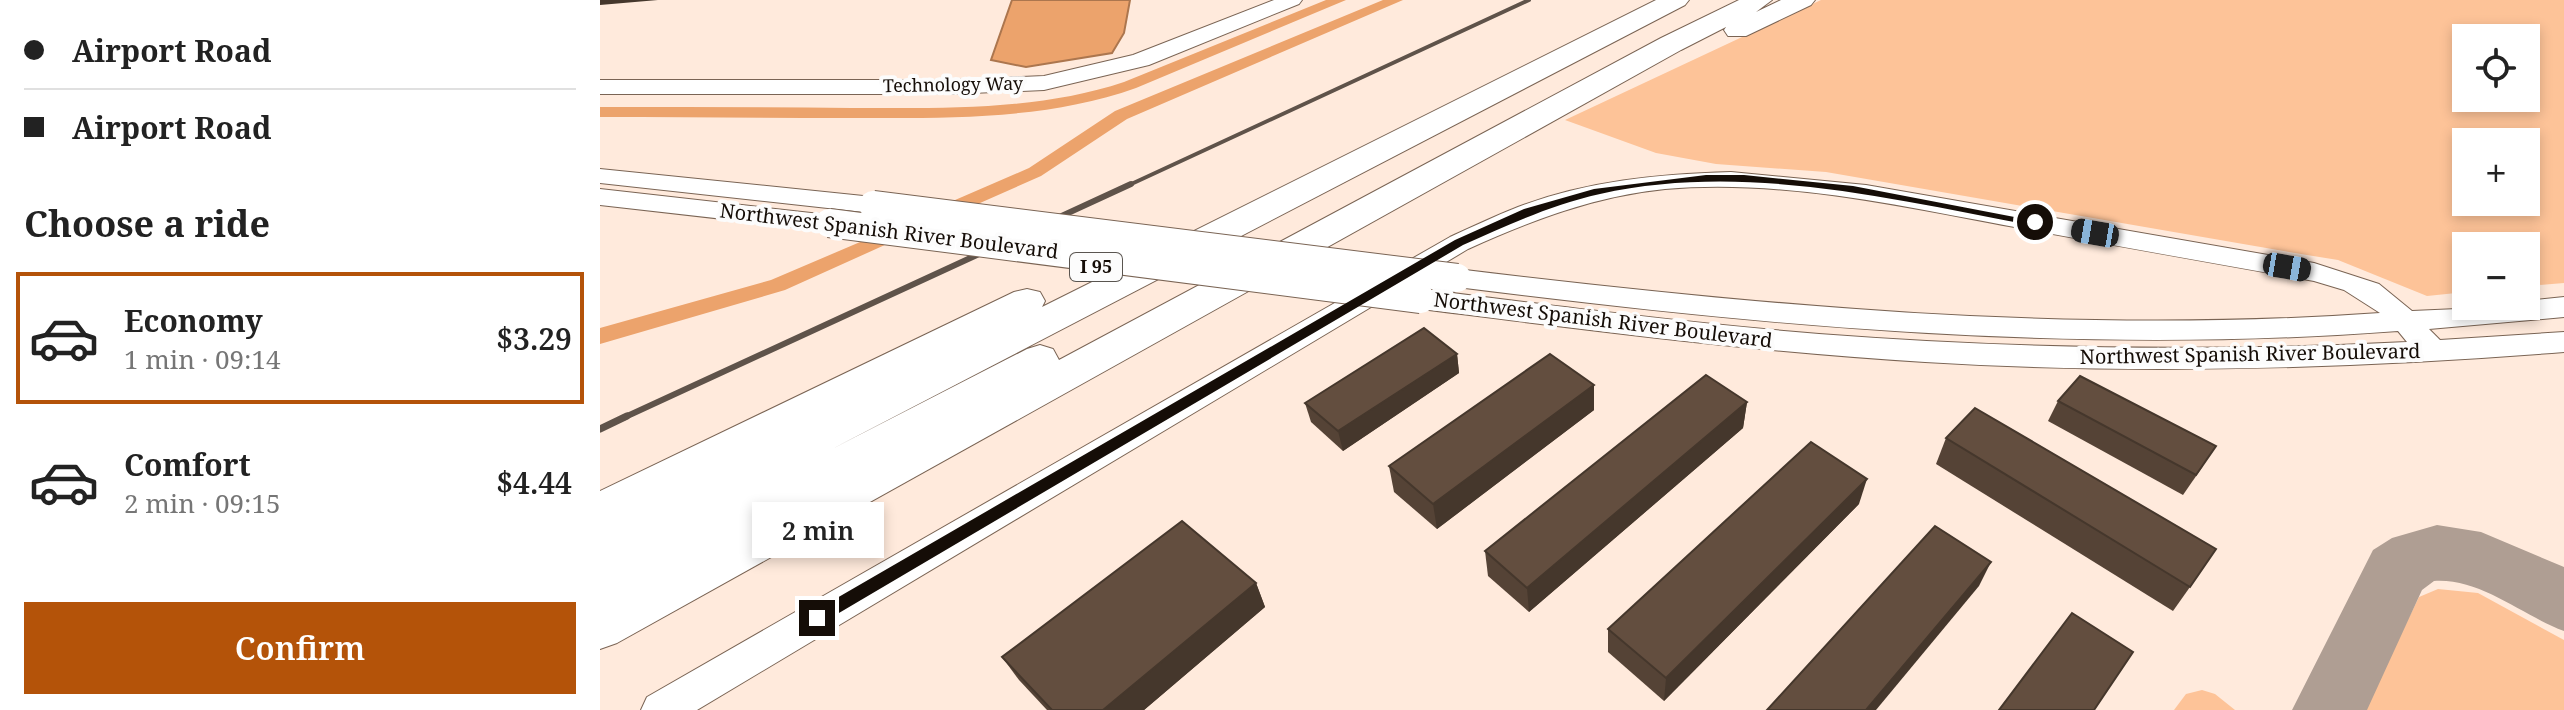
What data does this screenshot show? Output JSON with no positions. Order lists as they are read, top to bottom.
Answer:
{
  "streets": {
    "highway": ["I 95"],
    "main road": ["Technology Way", "Northwest Spanish River Boulevard"]
  },
  "page": {
    "banner": ["Airport Road", "Airport Road"],
    "map_buttons": ["+", "−"],
    "heading": "Choose a ride",
    "list": [
      {
        "name": "Economy",
        "note": "1 min · 09:14",
        "value": "$3.29"
      },
      {
        "name": "Comfort",
        "note": "2 min · 09:15",
        "value": "$4.44"
      }
    ],
    "bubble": "2 min",
    "buttons": "Confirm"
  }
}
